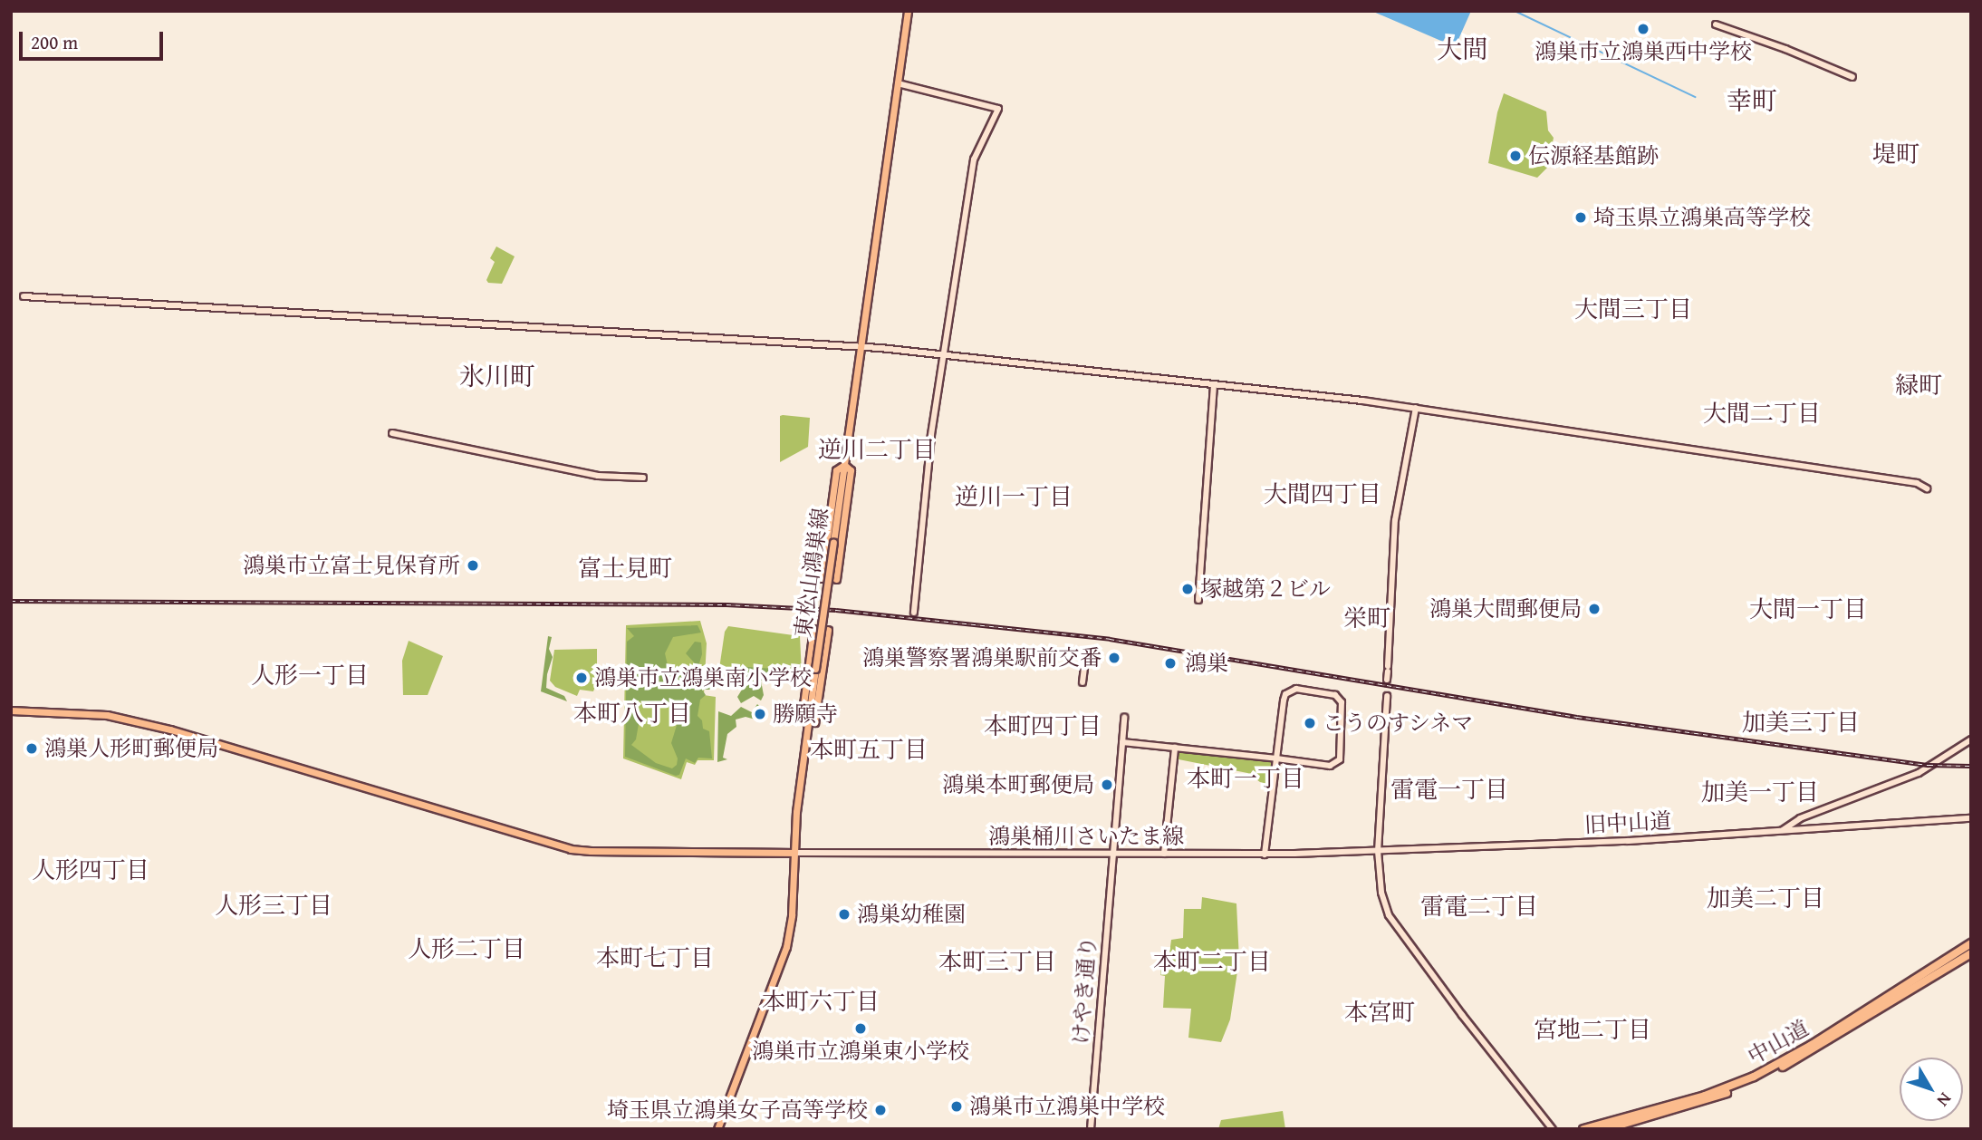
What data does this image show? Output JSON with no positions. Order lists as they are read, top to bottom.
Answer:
{
  "streets": {
    "highway": ["中山道"],
    "main road": ["東松山鴻巣線"],
    "street": ["旧中山道", "鴻巣桶川さいたま線", "けやき通り"]
  },
  "crossings": [
    ["東松山鴻巣線", "鴻巣桶川さいたま線"],
    ["旧中山道", "鴻巣桶川さいたま線"],
    ["鴻巣桶川さいたま線", "けやき通り"]
  ],
  "districts": [
    "大間",
    "幸町",
    "堤町",
    "大間三丁目",
    "氷川町",
    "緑町",
    "大間二丁目",
    "逆川二丁目",
    "大間四丁目",
    "逆川一丁目",
    "富士見町",
    "大間一丁目",
    "栄町",
    "人形一丁目",
    "本町八丁目",
    "加美三丁目",
    "本町四丁目",
    "本町五丁目",
    "本町一丁目",
    "雷電一丁目",
    "加美一丁目",
    "人形四丁目",
    "加美二丁目",
    "人形三丁目",
    "雷電二丁目",
    "人形二丁目",
    "本町七丁目",
    "本町三丁目",
    "本町二丁目",
    "本町六丁目",
    "本宮町",
    "宮地二丁目"
  ],
  "places": [
    "鴻巣市立鴻巣西中学校",
    "伝源経基館跡",
    "埼玉県立鴻巣高等学校",
    "鴻巣市立富士見保育所",
    "塚越第２ビル",
    "鴻巣大間郵便局",
    "鴻巣警察署鴻巣駅前交番",
    "鴻巣",
    "鴻巣市立鴻巣南小学校",
    "勝願寺",
    "こうのすシネマ",
    "鴻巣人形町郵便局",
    "鴻巣本町郵便局",
    "鴻巣幼稚園",
    "鴻巣市立鴻巣東小学校",
    "鴻巣市立鴻巣中学校",
    "埼玉県立鴻巣女子高等学校"
  ],
  "scale_bar": "200 m",
  "north": "bottom right"
}
